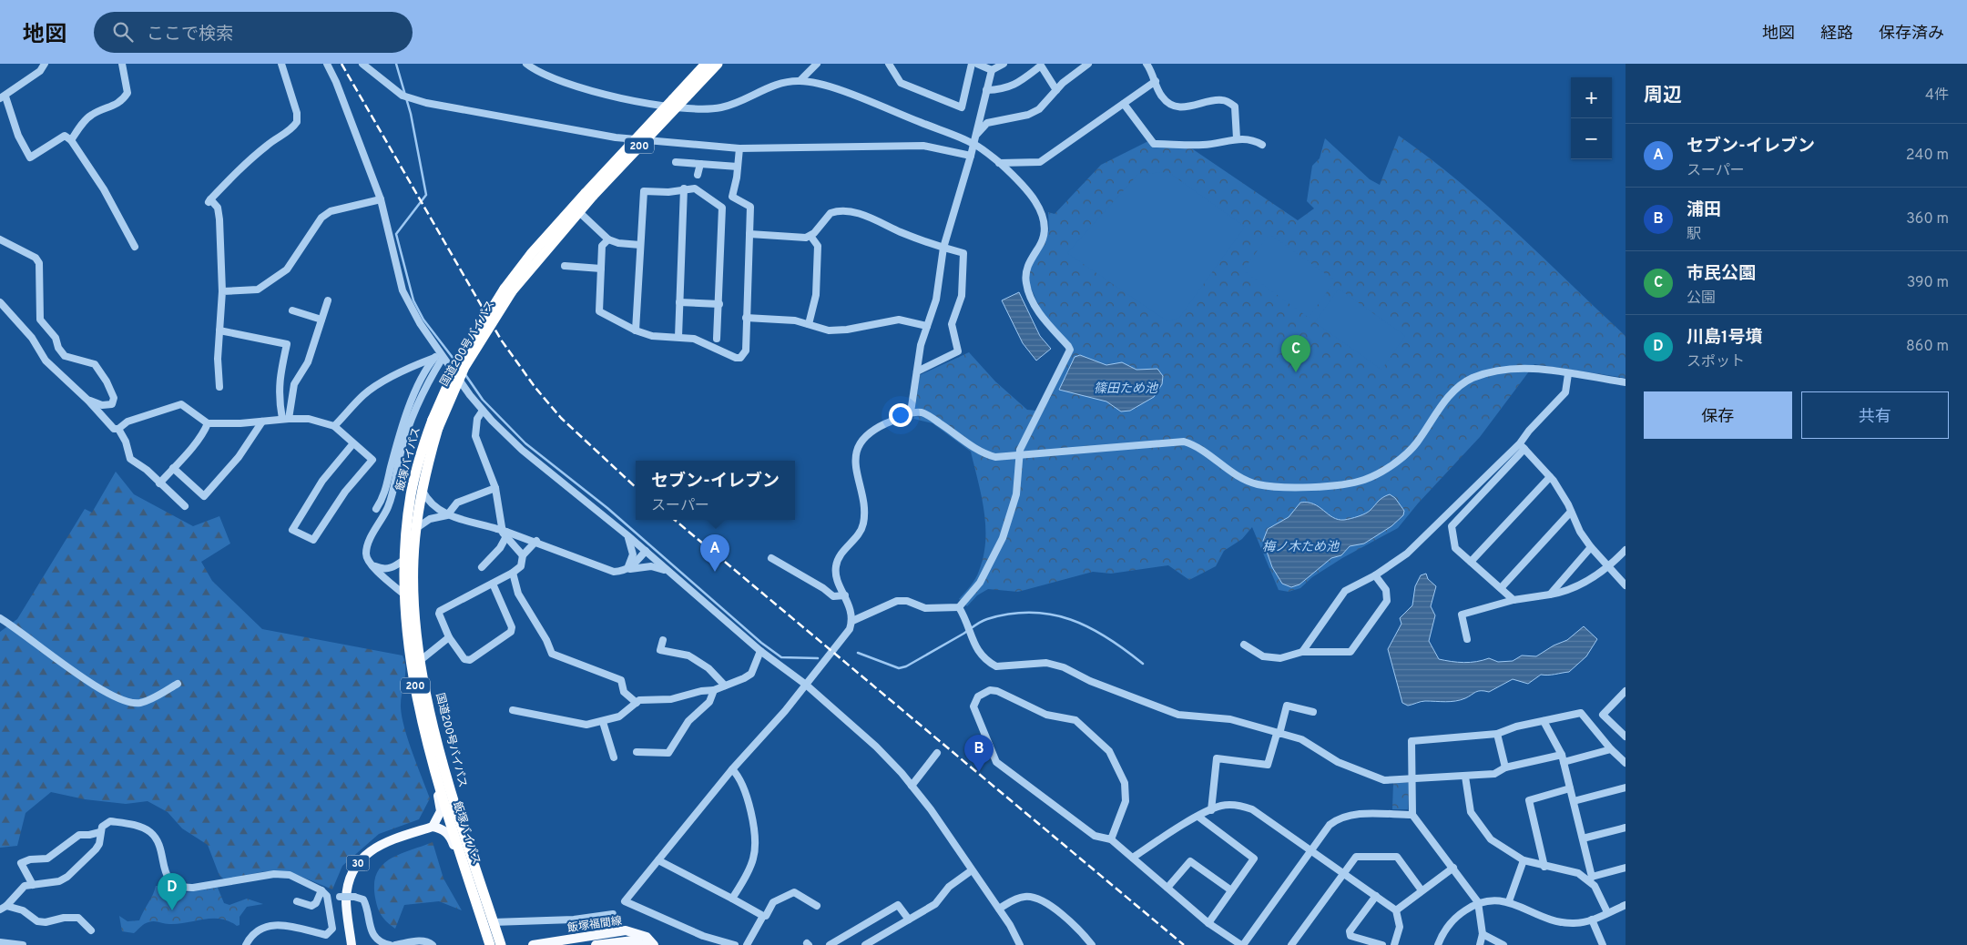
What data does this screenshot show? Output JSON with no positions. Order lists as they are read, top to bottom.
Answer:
{
  "streets": {
    "highway": ["200", "国道200号バイパス", "飯塚バイパス"],
    "main road": ["30", "飯塚福間線"]
  },
  "crossings": [
    ["200", "国道200号バイパス"],
    ["国道200号バイパス", "飯塚バイパス"]
  ],
  "water": ["篠田ため池", "梅ノ木ため池"],
  "page": {
    "header": "地図",
    "search": "ここで検索",
    "nav": ["地図", "経路", "保存済み"],
    "heading": ["周辺", "4件"],
    "map_buttons": ["+", "−"],
    "list": [
      {
        "mark": "A",
        "name": "セブン-イレブン",
        "note": "スーパー",
        "value": "240 m"
      },
      {
        "mark": "B",
        "name": "浦田",
        "note": "駅",
        "value": "360 m"
      },
      {
        "mark": "C",
        "name": "市民公園",
        "note": "公園",
        "value": "390 m"
      },
      {
        "mark": "D",
        "name": "川島1号墳",
        "note": "スポット",
        "value": "860 m"
      }
    ],
    "pins": [
      "C",
      "A",
      "B",
      "D"
    ],
    "buttons": ["保存", "共有"],
    "popup": ["セブン-イレブン", "スーパー"]
  }
}
